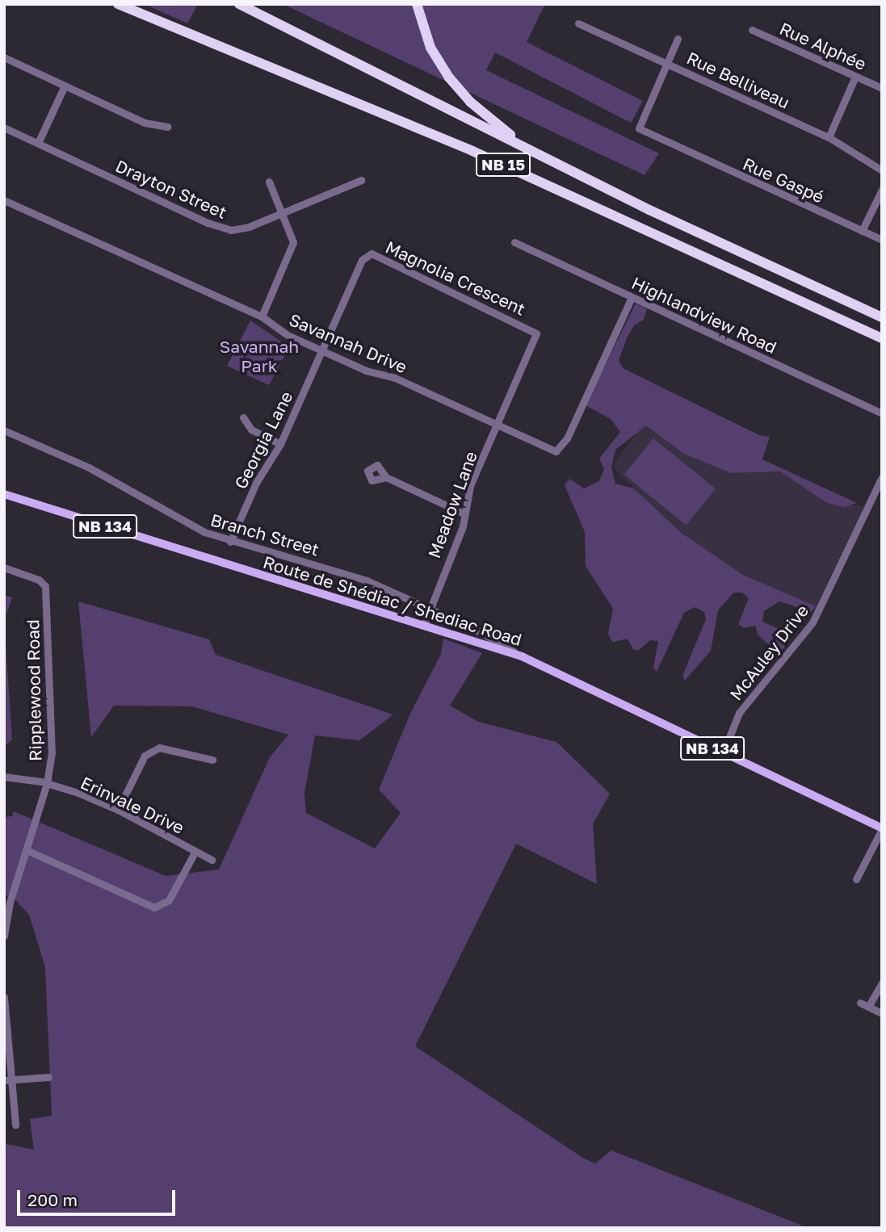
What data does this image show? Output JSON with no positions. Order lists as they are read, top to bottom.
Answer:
{
  "streets": {
    "highway": ["NB 15"],
    "main road": ["NB 134", "Route de Shédiac / Shediac Road"],
    "street": [
      "Rue Alphée",
      "Rue Belliveau",
      "Rue Gaspé",
      "Drayton Street",
      "Magnolia Crescent",
      "Highlandview Road",
      "Savannah Drive",
      "Georgia Lane",
      "Meadow Lane",
      "Branch Street",
      "McAuley Drive",
      "Ripplewood Road",
      "Erinvale Drive"
    ]
  },
  "crossings": [
    ["Rue Belliveau", "Rue Gaspé"],
    ["Magnolia Crescent", "Savannah Drive"],
    ["Magnolia Crescent", "Georgia Lane"],
    ["Magnolia Crescent", "Meadow Lane"],
    ["Highlandview Road", "Savannah Drive"],
    ["Savannah Drive", "Georgia Lane"],
    ["Savannah Drive", "Meadow Lane"],
    ["Georgia Lane", "Branch Street"],
    ["Meadow Lane", "Branch Street"],
    ["Meadow Lane", "Route de Shédiac / Shediac Road"],
    ["Branch Street", "Route de Shédiac / Shediac Road"],
    ["Route de Shédiac / Shediac Road", "McAuley Drive"],
    ["Ripplewood Road", "Erinvale Drive"]
  ],
  "parks": ["Savannah Park"],
  "scale_bar": "200 m"
}
